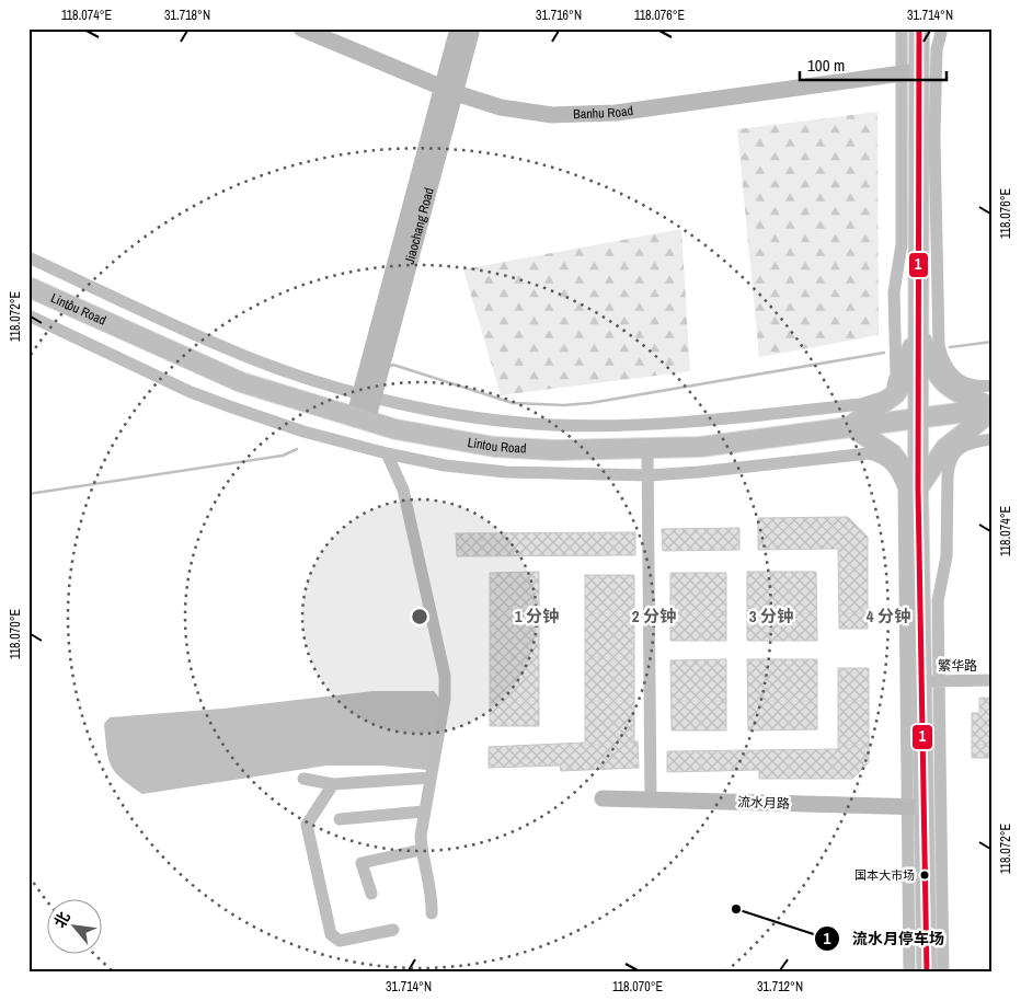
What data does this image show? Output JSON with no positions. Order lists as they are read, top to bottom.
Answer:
{
  "streets": {
    "main road": ["Lintou Road"],
    "street": [
      "Banhu Road",
      "Jiaochang Road",
      "繁华路",
      "流水月路"
    ]
  },
  "crossings": [
    ["Banhu Road", "Jiaochang Road"],
    ["Jiaochang Road", "Lintou Road"]
  ],
  "places": ["国本大市场", "流水月停车场"],
  "lines": ["transit line 1"],
  "scale_bar": "100 m",
  "north": "top left",
  "coordinates": [
    "118.074°E",
    "31.718°N",
    "31.716°N",
    "118.076°E",
    "31.714°N",
    "118.072°E",
    "118.070°E",
    "31.712°N"
  ],
  "rings": [
    "1 分钟",
    "2 分钟",
    "3 分钟",
    "4 分钟"
  ]
}
